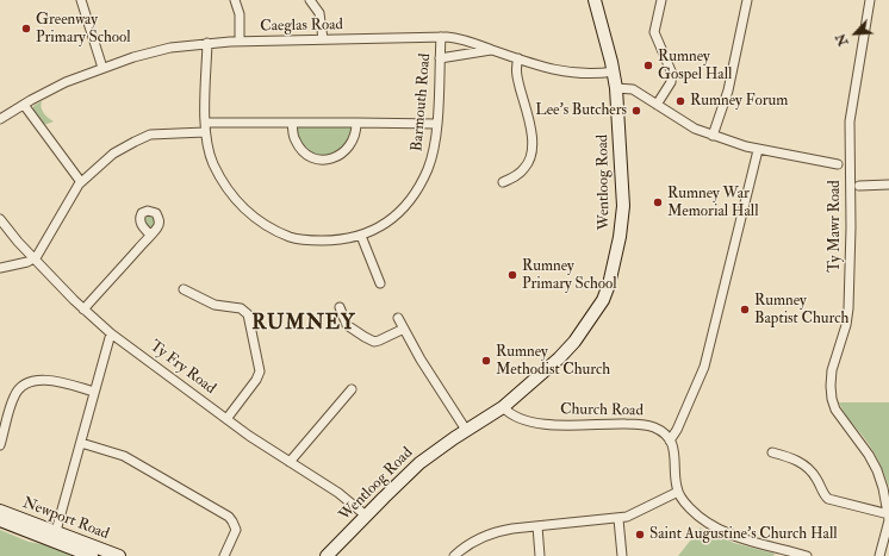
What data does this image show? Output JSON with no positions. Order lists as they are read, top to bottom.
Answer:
{
  "streets": {
    "main road": ["Wentloog Road", "Newport Road"],
    "street": [
      "Caeglas Road",
      "Barmouth Road",
      "Ty Mawr Road",
      "Ty Fry Road",
      "Church Road"
    ]
  },
  "crossings": [
    ["Caeglas Road", "Barmouth Road"],
    ["Caeglas Road", "Wentloog Road"],
    ["Wentloog Road", "Ty Fry Road"],
    ["Wentloog Road", "Church Road"]
  ],
  "districts": ["RUMNEY"],
  "places": [
    "Greenway Primary School",
    "Rumney Gospel Hall",
    "Rumney Forum",
    "Lee's Butchers",
    "Rumney War Memorial Hall",
    "Rumney Primary School",
    "Rumney Baptist Church",
    "Rumney Methodist Church",
    "Saint Augustine's Church Hall"
  ],
  "north": "bottom left"
}
